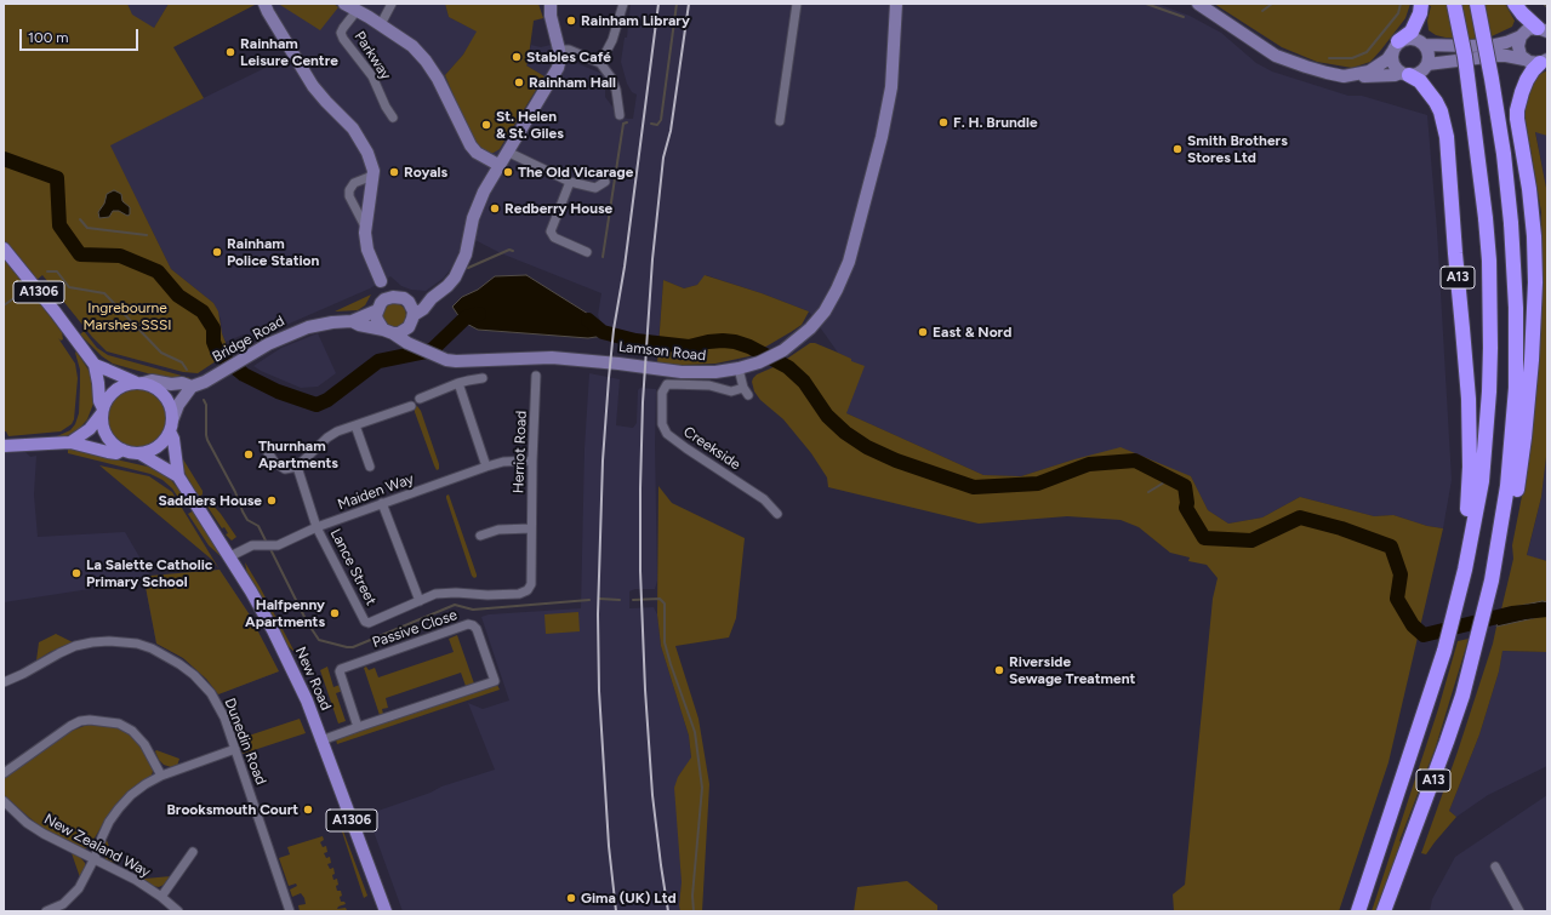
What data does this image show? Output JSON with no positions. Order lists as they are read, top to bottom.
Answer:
{
  "streets": {
    "highway": ["A13"],
    "main road": ["A1306", "New Road"],
    "street": [
      "Parkway",
      "Bridge Road",
      "Lamson Road",
      "Creekside",
      "Herriot Road",
      "Maiden Way",
      "Lance Street",
      "Passive Close",
      "Dunedin Road",
      "New Zealand Way"
    ]
  },
  "crossings": [
    ["A1306", "Bridge Road"],
    ["A1306", "New Road"],
    ["Bridge Road", "Lamson Road"],
    ["Bridge Road", "New Road"],
    ["Lamson Road", "Creekside"],
    ["Herriot Road", "Maiden Way"],
    ["Herriot Road", "Lance Street"],
    ["Maiden Way", "Lance Street"],
    ["Maiden Way", "New Road"],
    ["Passive Close", "New Road"]
  ],
  "parks": ["Ingrebourne Marshes SSSI"],
  "places": [
    "Rainham Library",
    "Rainham Leisure Centre",
    "Stables Café",
    "Rainham Hall",
    "F. H. Brundle",
    "St. Helen & St. Giles",
    "Smith Brothers Stores Ltd",
    "Royals",
    "The Old Vicarage",
    "Redberry House",
    "Rainham Police Station",
    "East & Nord",
    "Thurnham Apartments",
    "Saddlers House",
    "La Salette Catholic Primary School",
    "Halfpenny Apartments",
    "Riverside Sewage Treatment",
    "Brooksmouth Court",
    "Gima (UK) Ltd"
  ],
  "scale_bar": "100 m"
}
